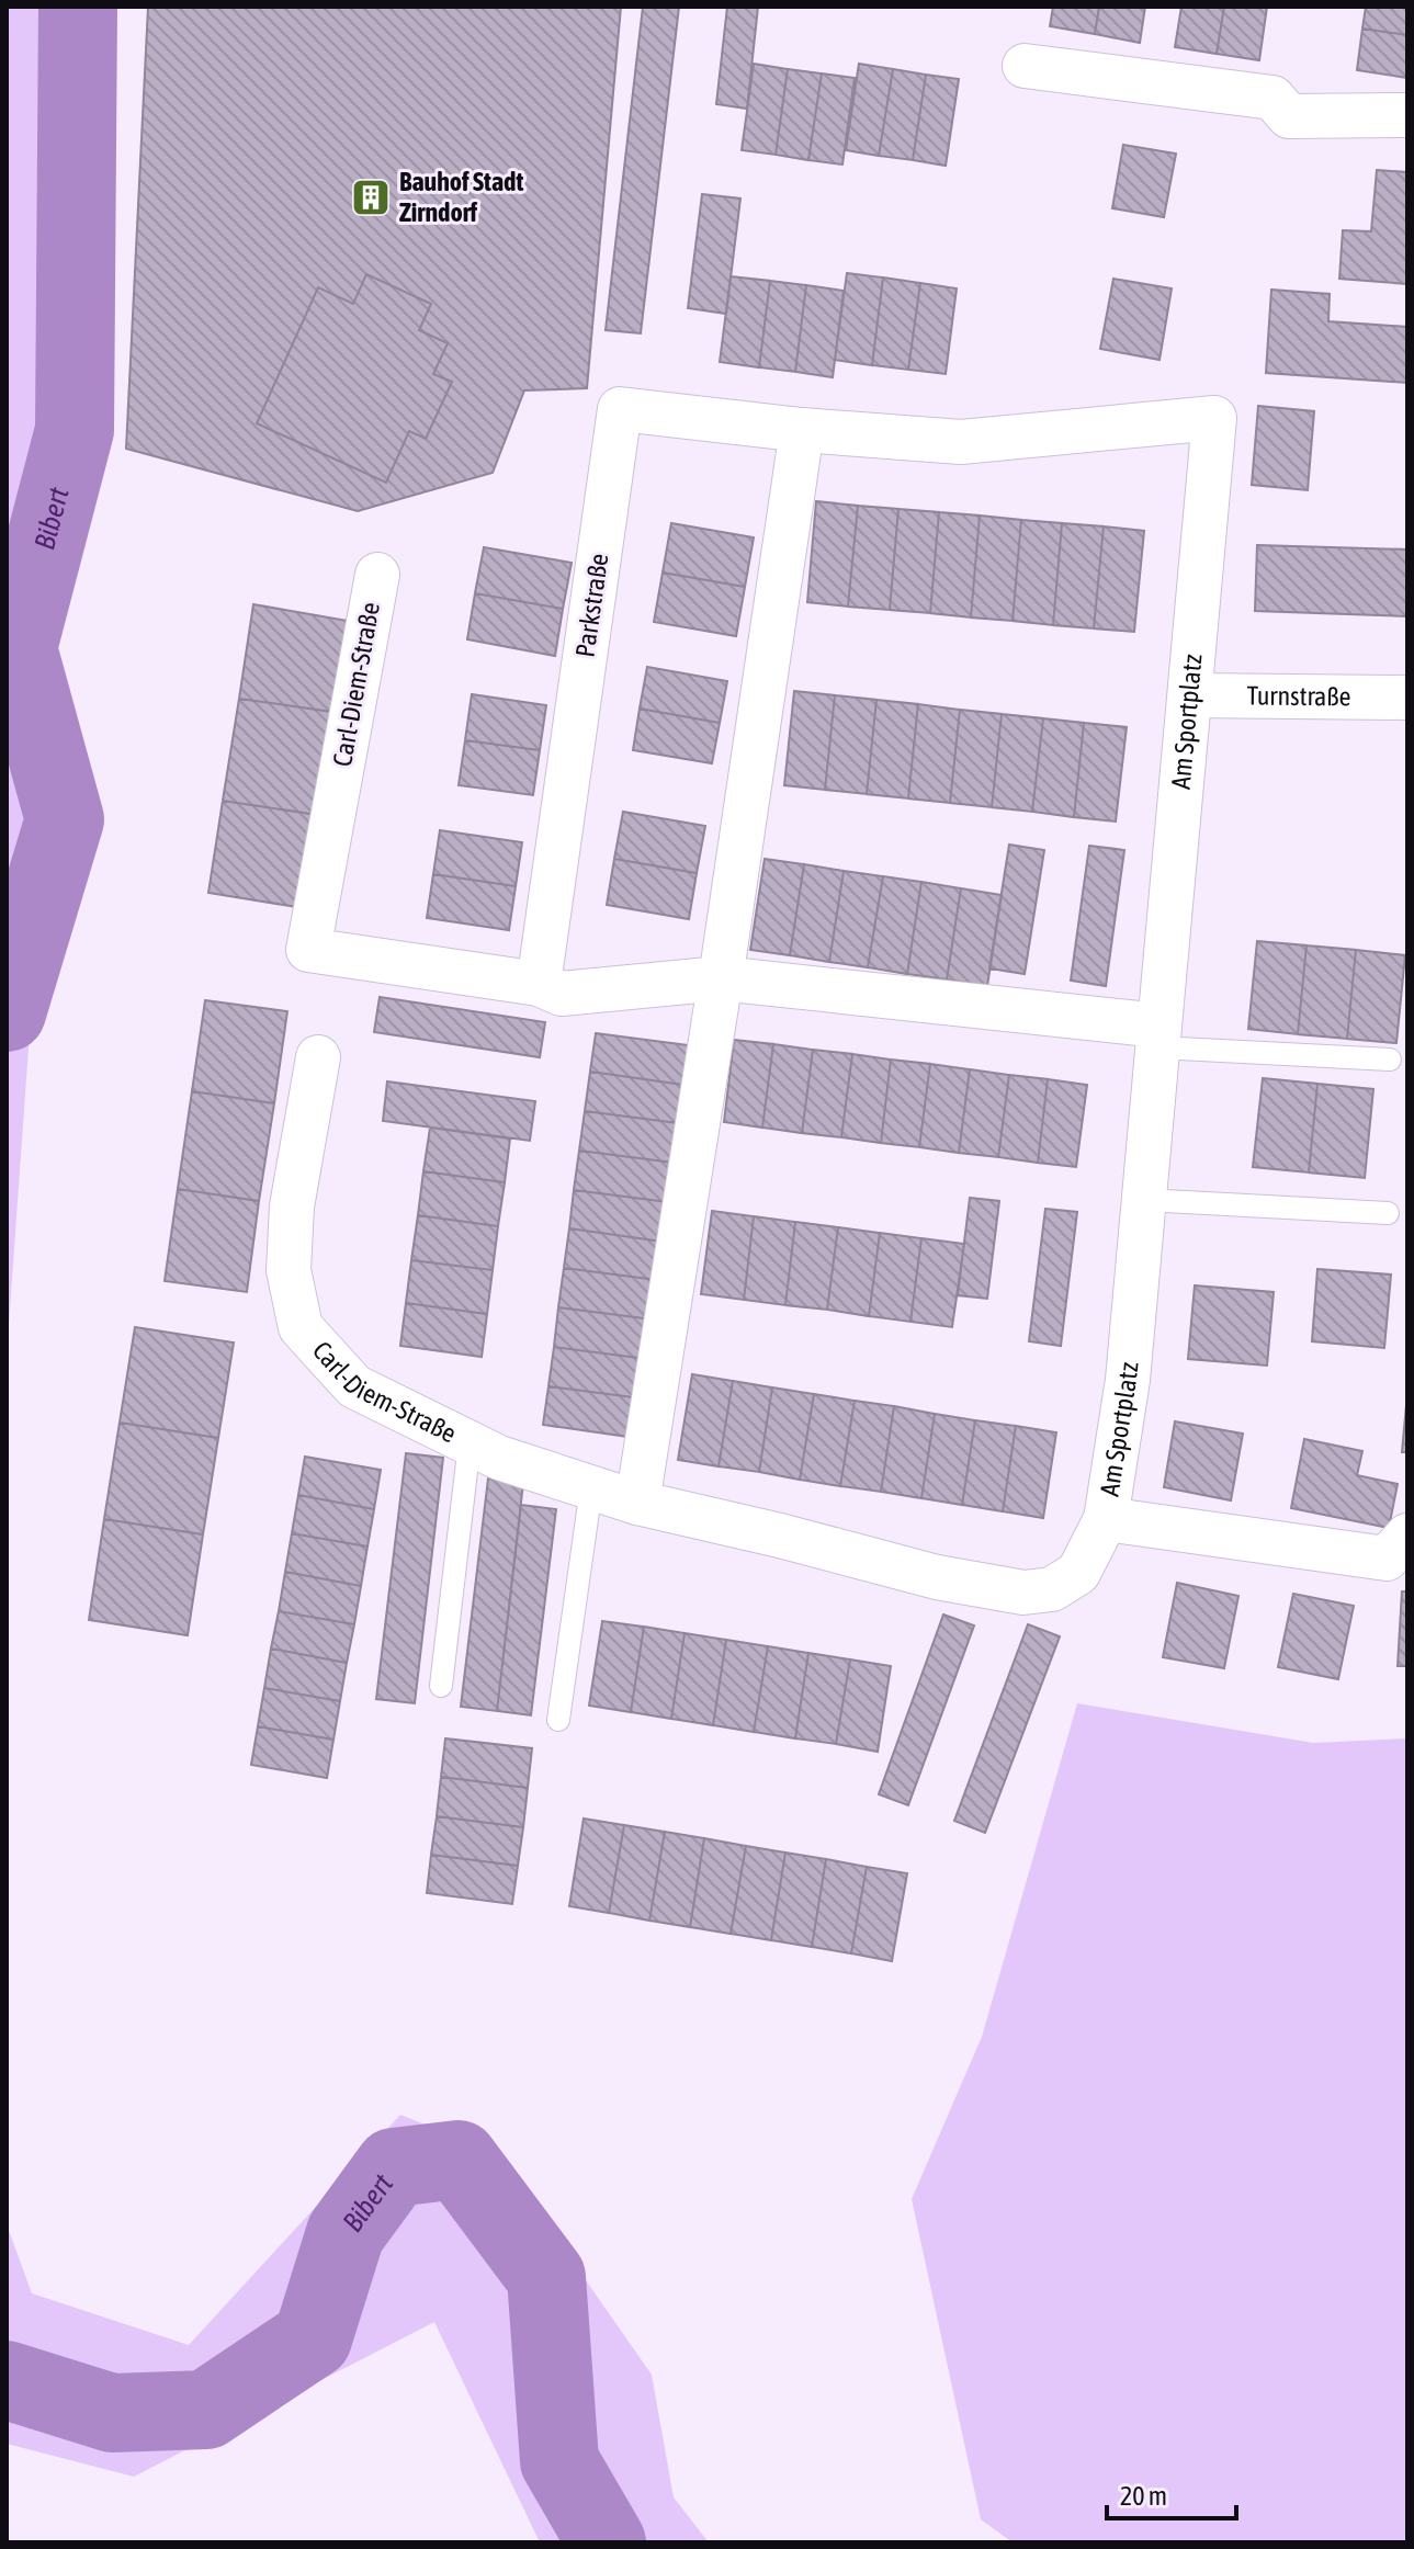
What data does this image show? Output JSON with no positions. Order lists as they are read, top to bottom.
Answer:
{
  "streets": {
    "street": [
      "Parkstraße",
      "Carl-Diem-Straße",
      "Turnstraße",
      "Am Sportplatz"
    ]
  },
  "crossings": [
    ["Parkstraße", "Carl-Diem-Straße"],
    ["Parkstraße", "Am Sportplatz"],
    ["Carl-Diem-Straße", "Am Sportplatz"],
    ["Turnstraße", "Am Sportplatz"]
  ],
  "water": ["Bibert"],
  "places": {
    "building": ["Bauhof Stadt Zirndorf"]
  },
  "scale_bar": "20 m"
}
